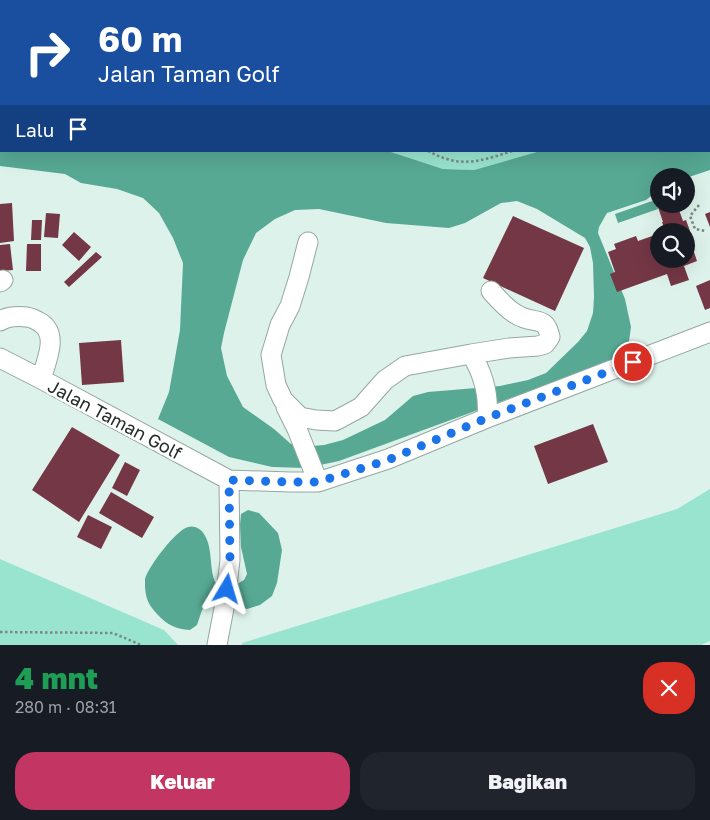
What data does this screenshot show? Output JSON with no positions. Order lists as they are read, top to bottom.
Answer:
{
  "streets": {
    "street": ["Jalan Taman Golf"]
  },
  "page": {
    "turn": ["60 m", "Jalan Taman Golf"],
    "then": "Lalu",
    "heading": ["4 mnt", "280 m · 08:31"],
    "buttons": ["Keluar", "Bagikan"]
  }
}
